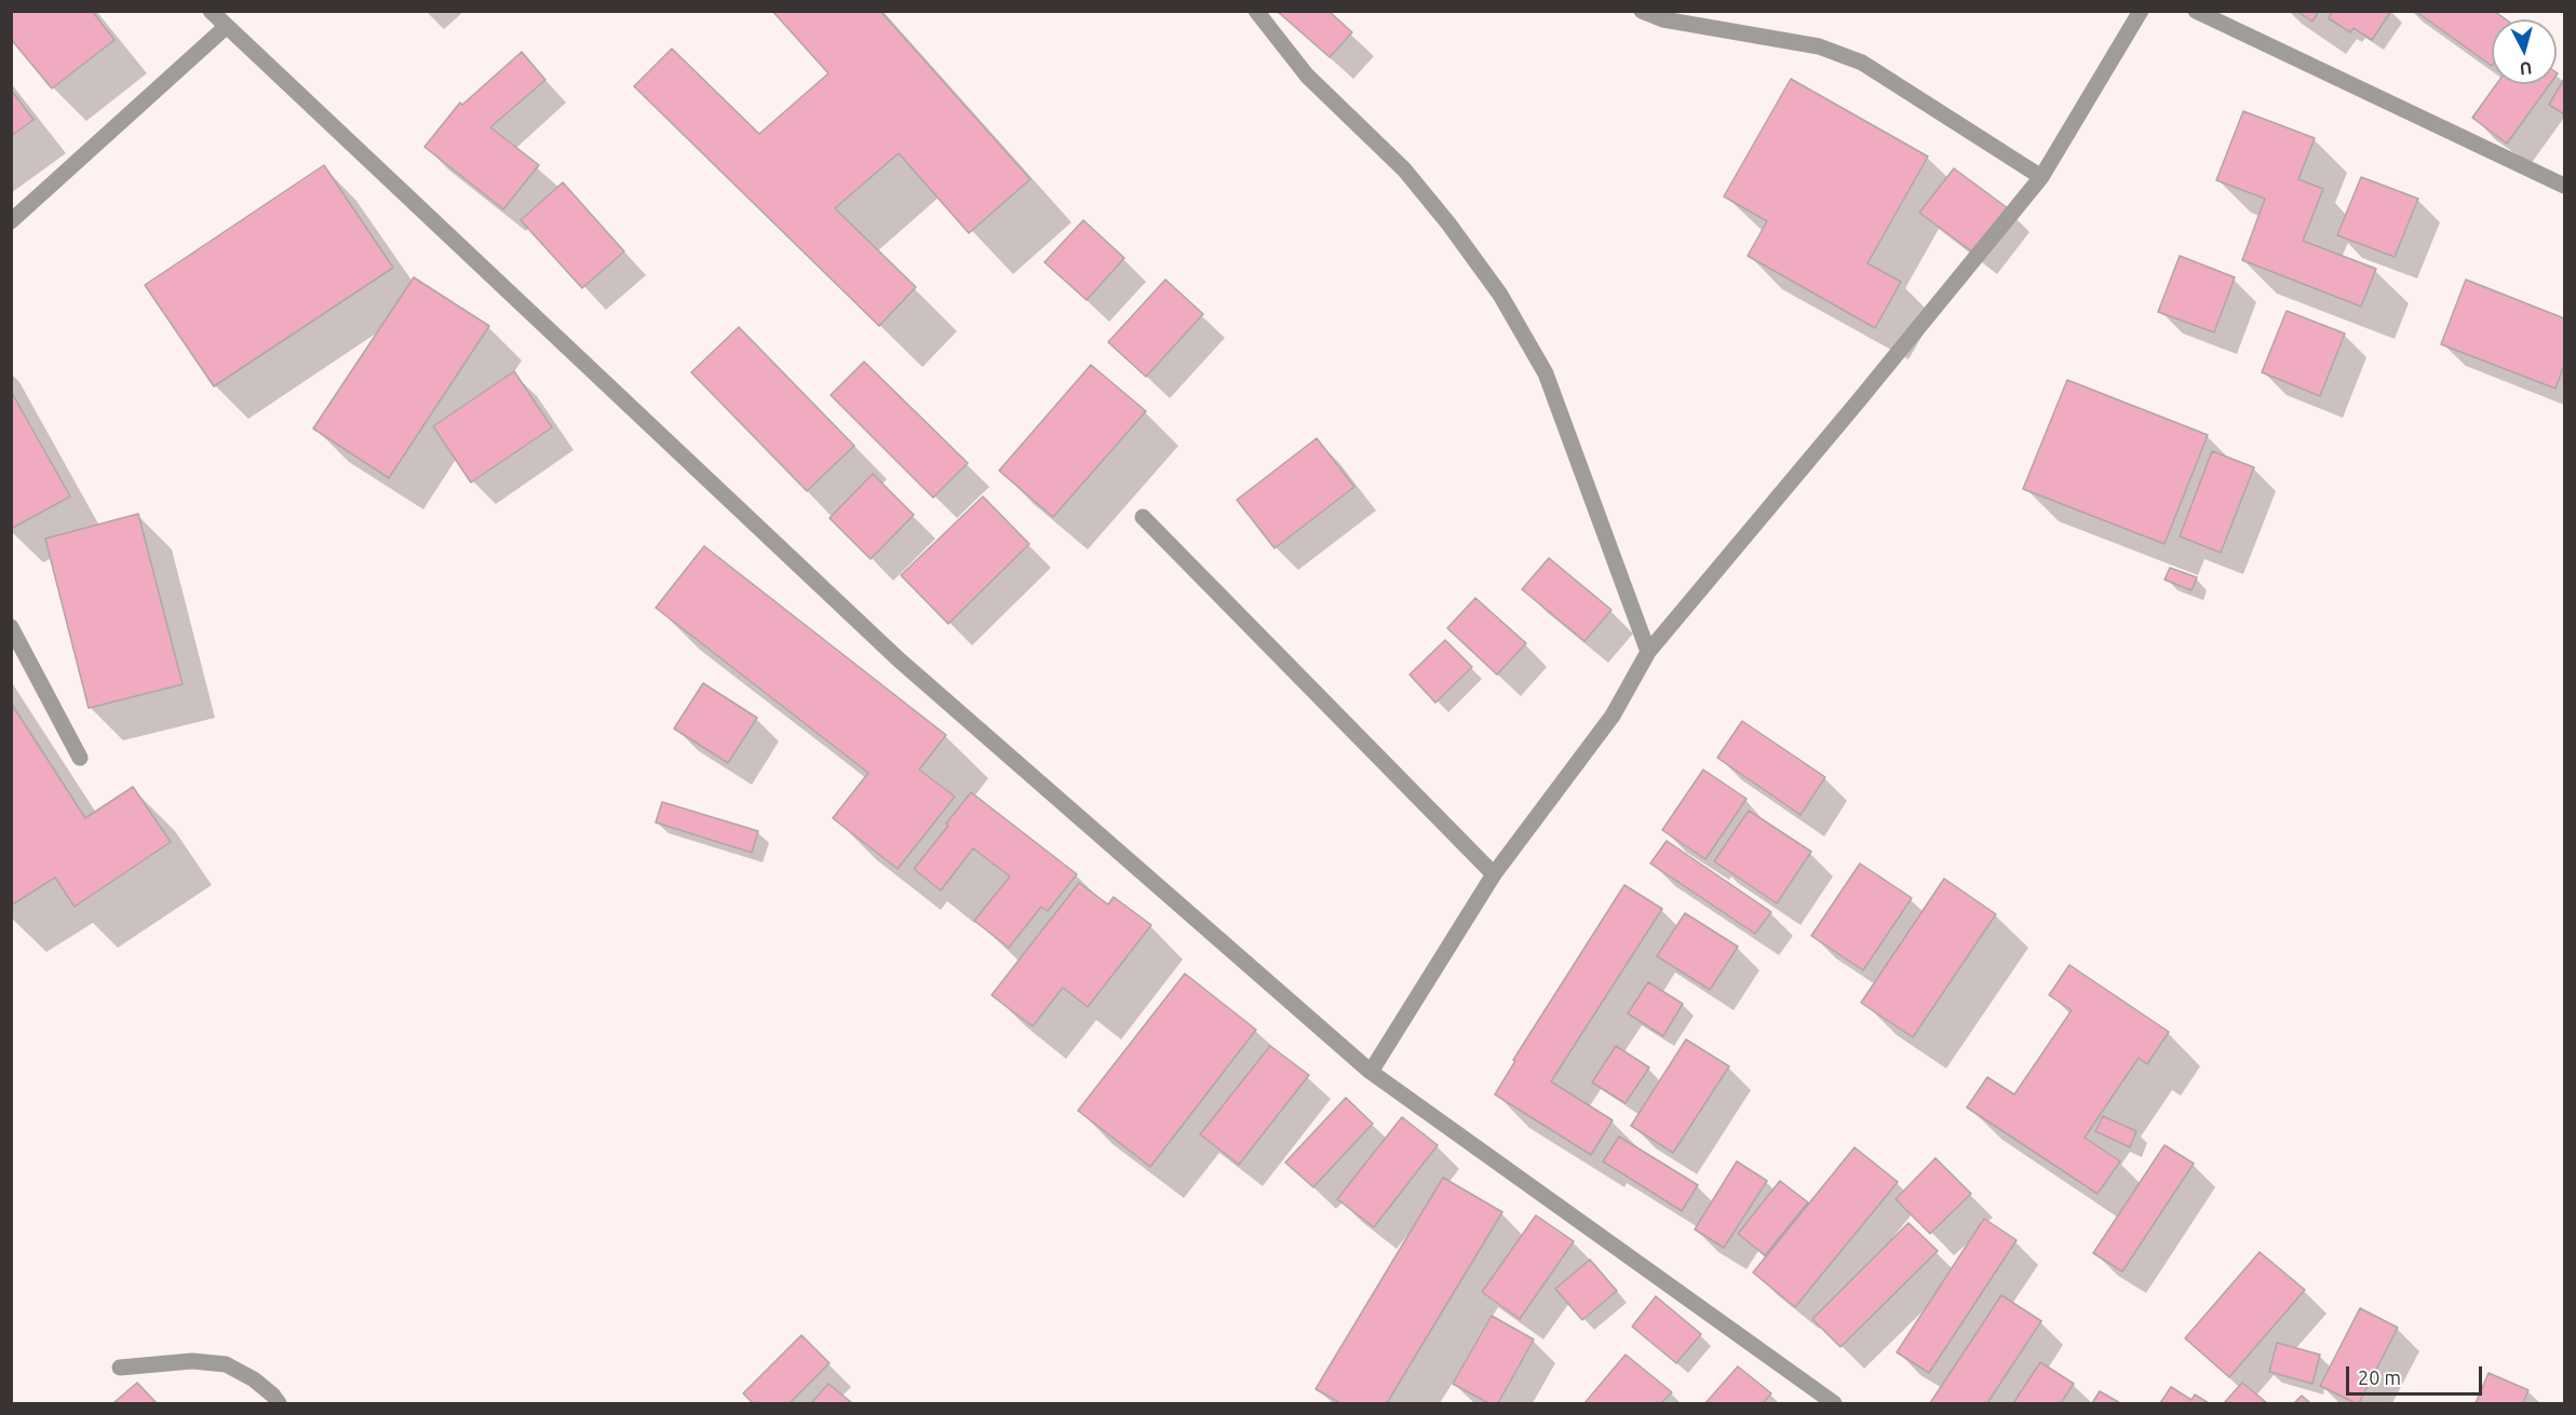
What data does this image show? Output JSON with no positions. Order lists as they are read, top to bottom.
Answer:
{
  "scale_bar": "20 m",
  "north": "bottom"
}
